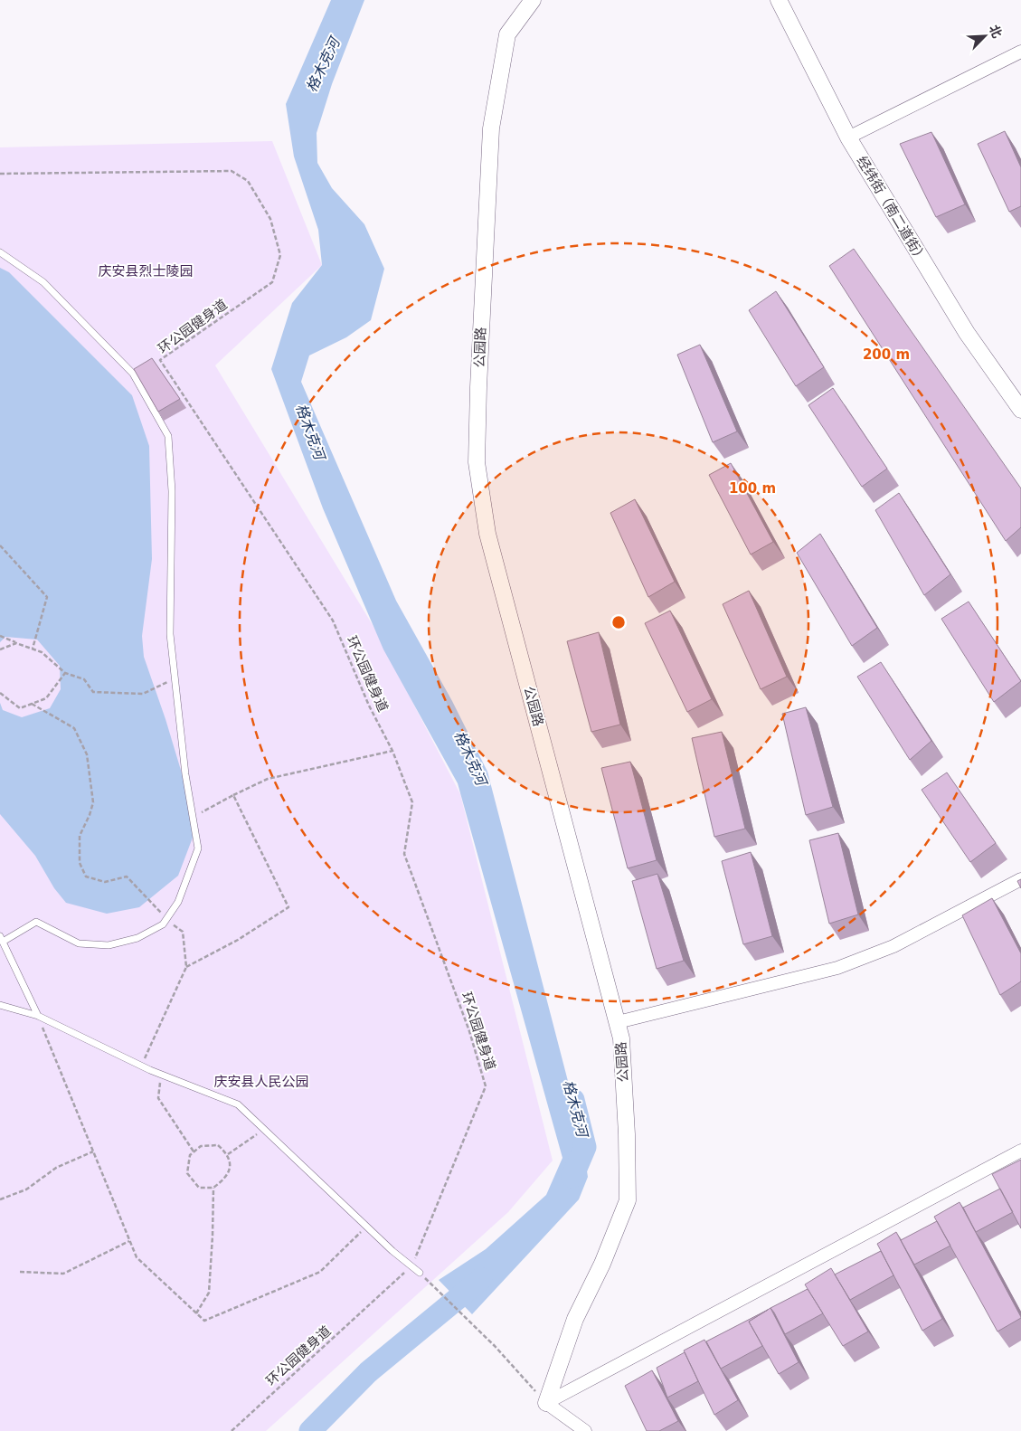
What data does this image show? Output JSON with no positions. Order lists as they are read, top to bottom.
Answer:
{
  "streets": {
    "street": ["经纬街（南二道街）", "公园路"],
    "path": ["环公园健身道"]
  },
  "water": ["格木克河"],
  "parks": ["庆安县烈士陵园", "庆安县人民公园"],
  "north": "top right",
  "rings": ["200 m", "100 m"]
}
